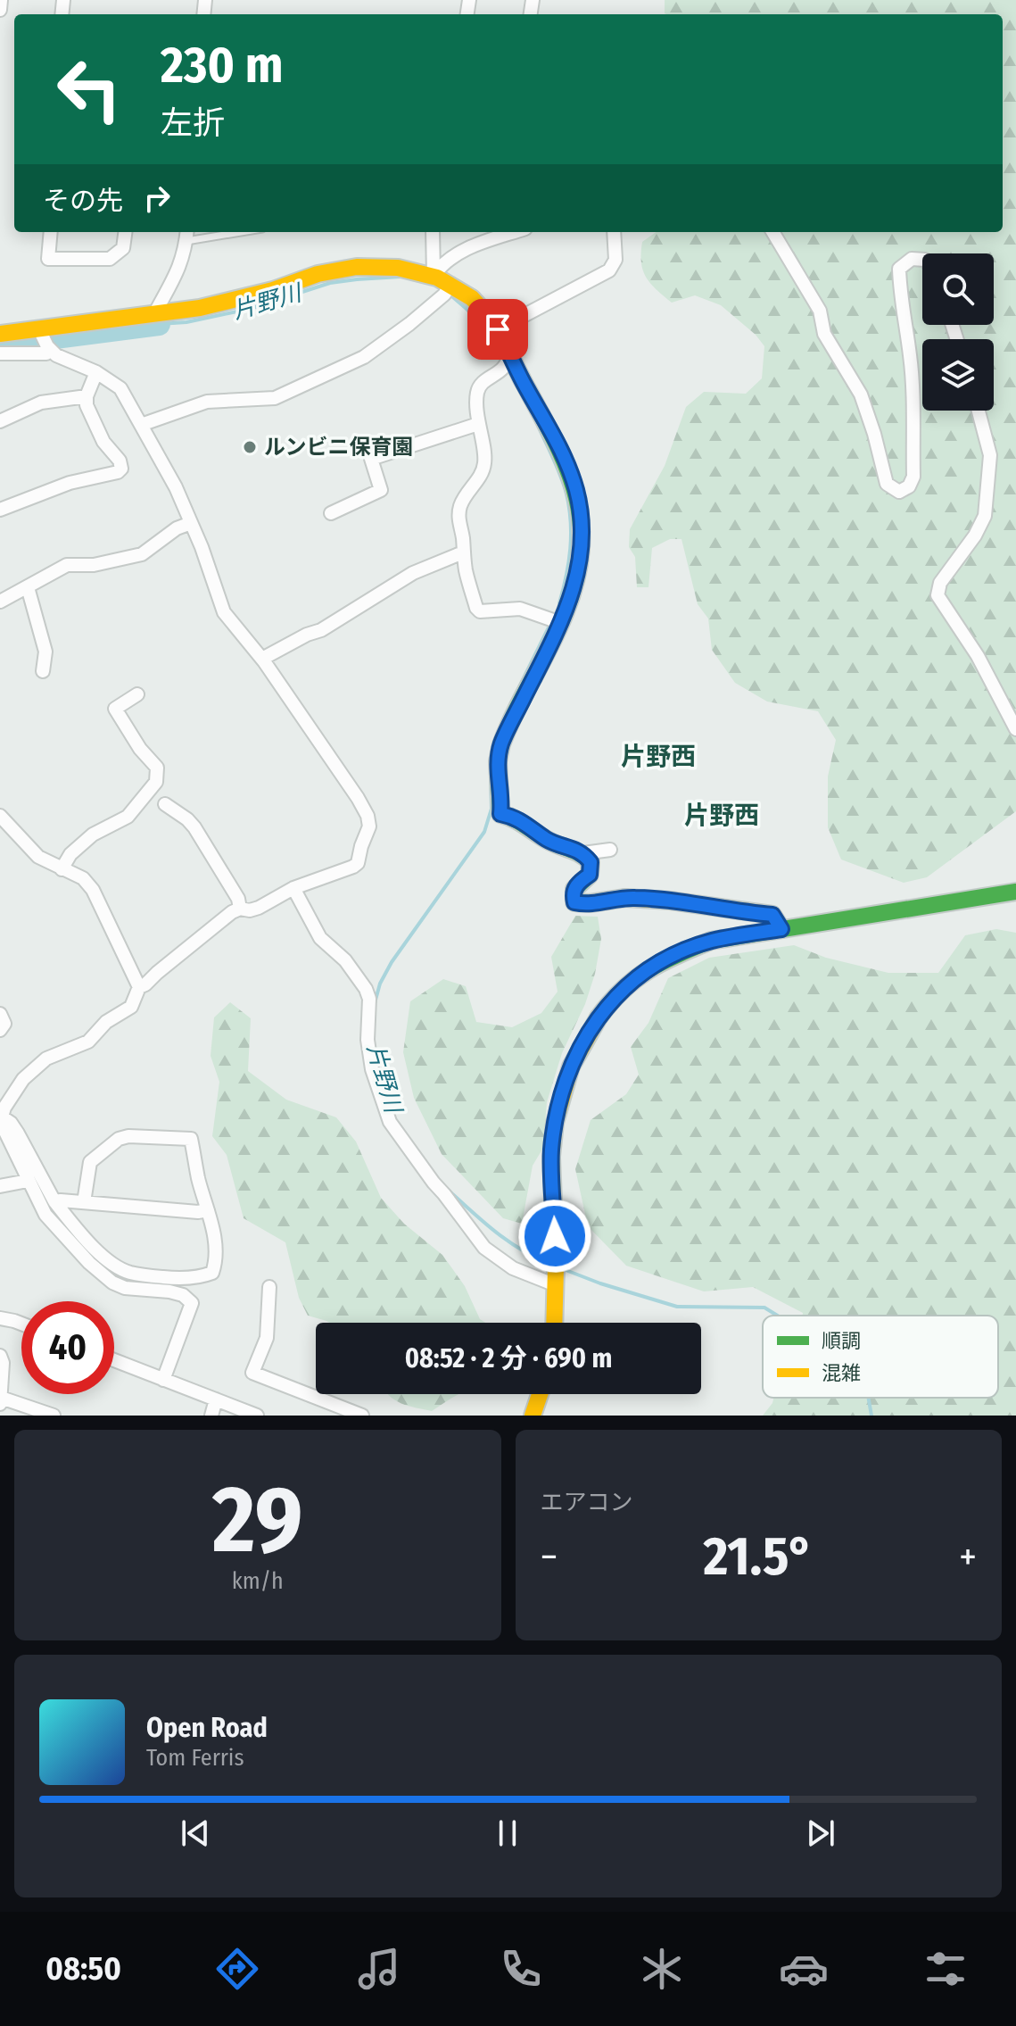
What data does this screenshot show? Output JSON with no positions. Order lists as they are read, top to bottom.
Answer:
{
  "districts": ["片野西", "片野西"],
  "water": ["片野川"],
  "places": ["ルンビニ保育園"],
  "legend": ["順調", "混雑"],
  "page": {
    "turn": ["230 m", "左折"],
    "then": "その先",
    "limit": "40",
    "trip": "08:52 · 2 分 · 690 m",
    "tile": [
      ["29", "km/h"],
      "エアコン"
    ],
    "heat": ["−", "21.5°", "+"],
    "song": ["Open Road", "Tom Ferris"],
    "tabs": "08:50"
  }
}
